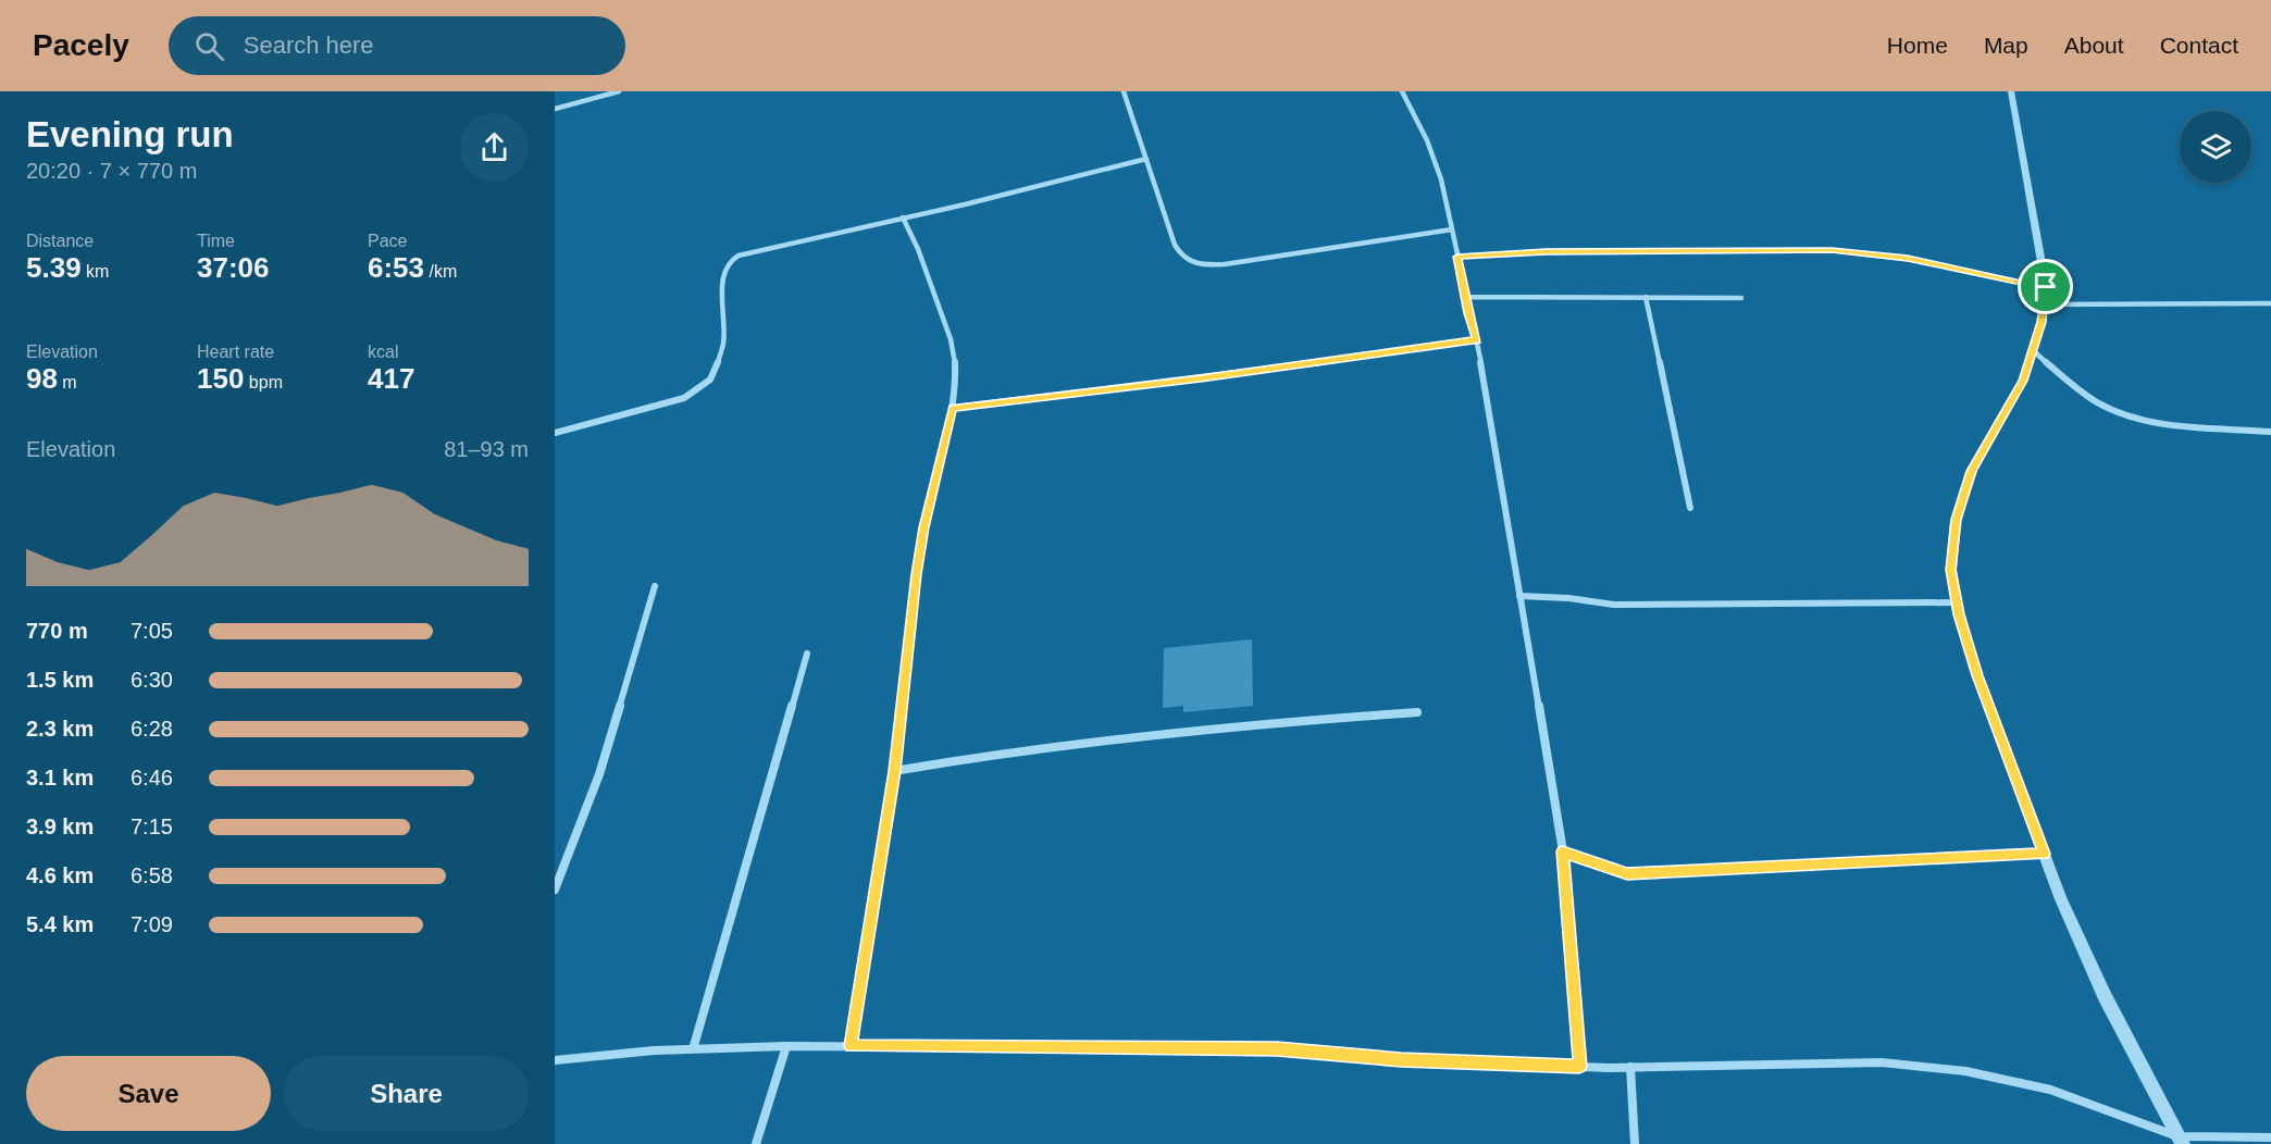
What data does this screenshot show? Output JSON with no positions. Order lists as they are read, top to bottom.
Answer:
{
  "page": {
    "header": "Pacely",
    "search": "Search here",
    "nav": [
      "Home",
      "Map",
      "About",
      "Contact"
    ],
    "heading": ["Evening run", "20:20 · 7 × 770 m"],
    "stats": [
      ["Distance", "5.39 km"],
      ["Time", "37:06"],
      ["Pace", "6:53 /km"],
      ["Elevation", "98 m"],
      ["Heart rate", "150 bpm"],
      ["kcal", "417"]
    ],
    "chart": ["Elevation", "81–93 m"],
    "list": [
      {
        "name": "770 m",
        "note": "7:05"
      },
      {
        "name": "1.5 km",
        "note": "6:30"
      },
      {
        "name": "2.3 km",
        "note": "6:28"
      },
      {
        "name": "3.1 km",
        "note": "6:46"
      },
      {
        "name": "3.9 km",
        "note": "7:15"
      },
      {
        "name": "4.6 km",
        "note": "6:58"
      },
      {
        "name": "5.4 km",
        "note": "7:09"
      }
    ],
    "buttons": ["Save", "Share"]
  }
}
